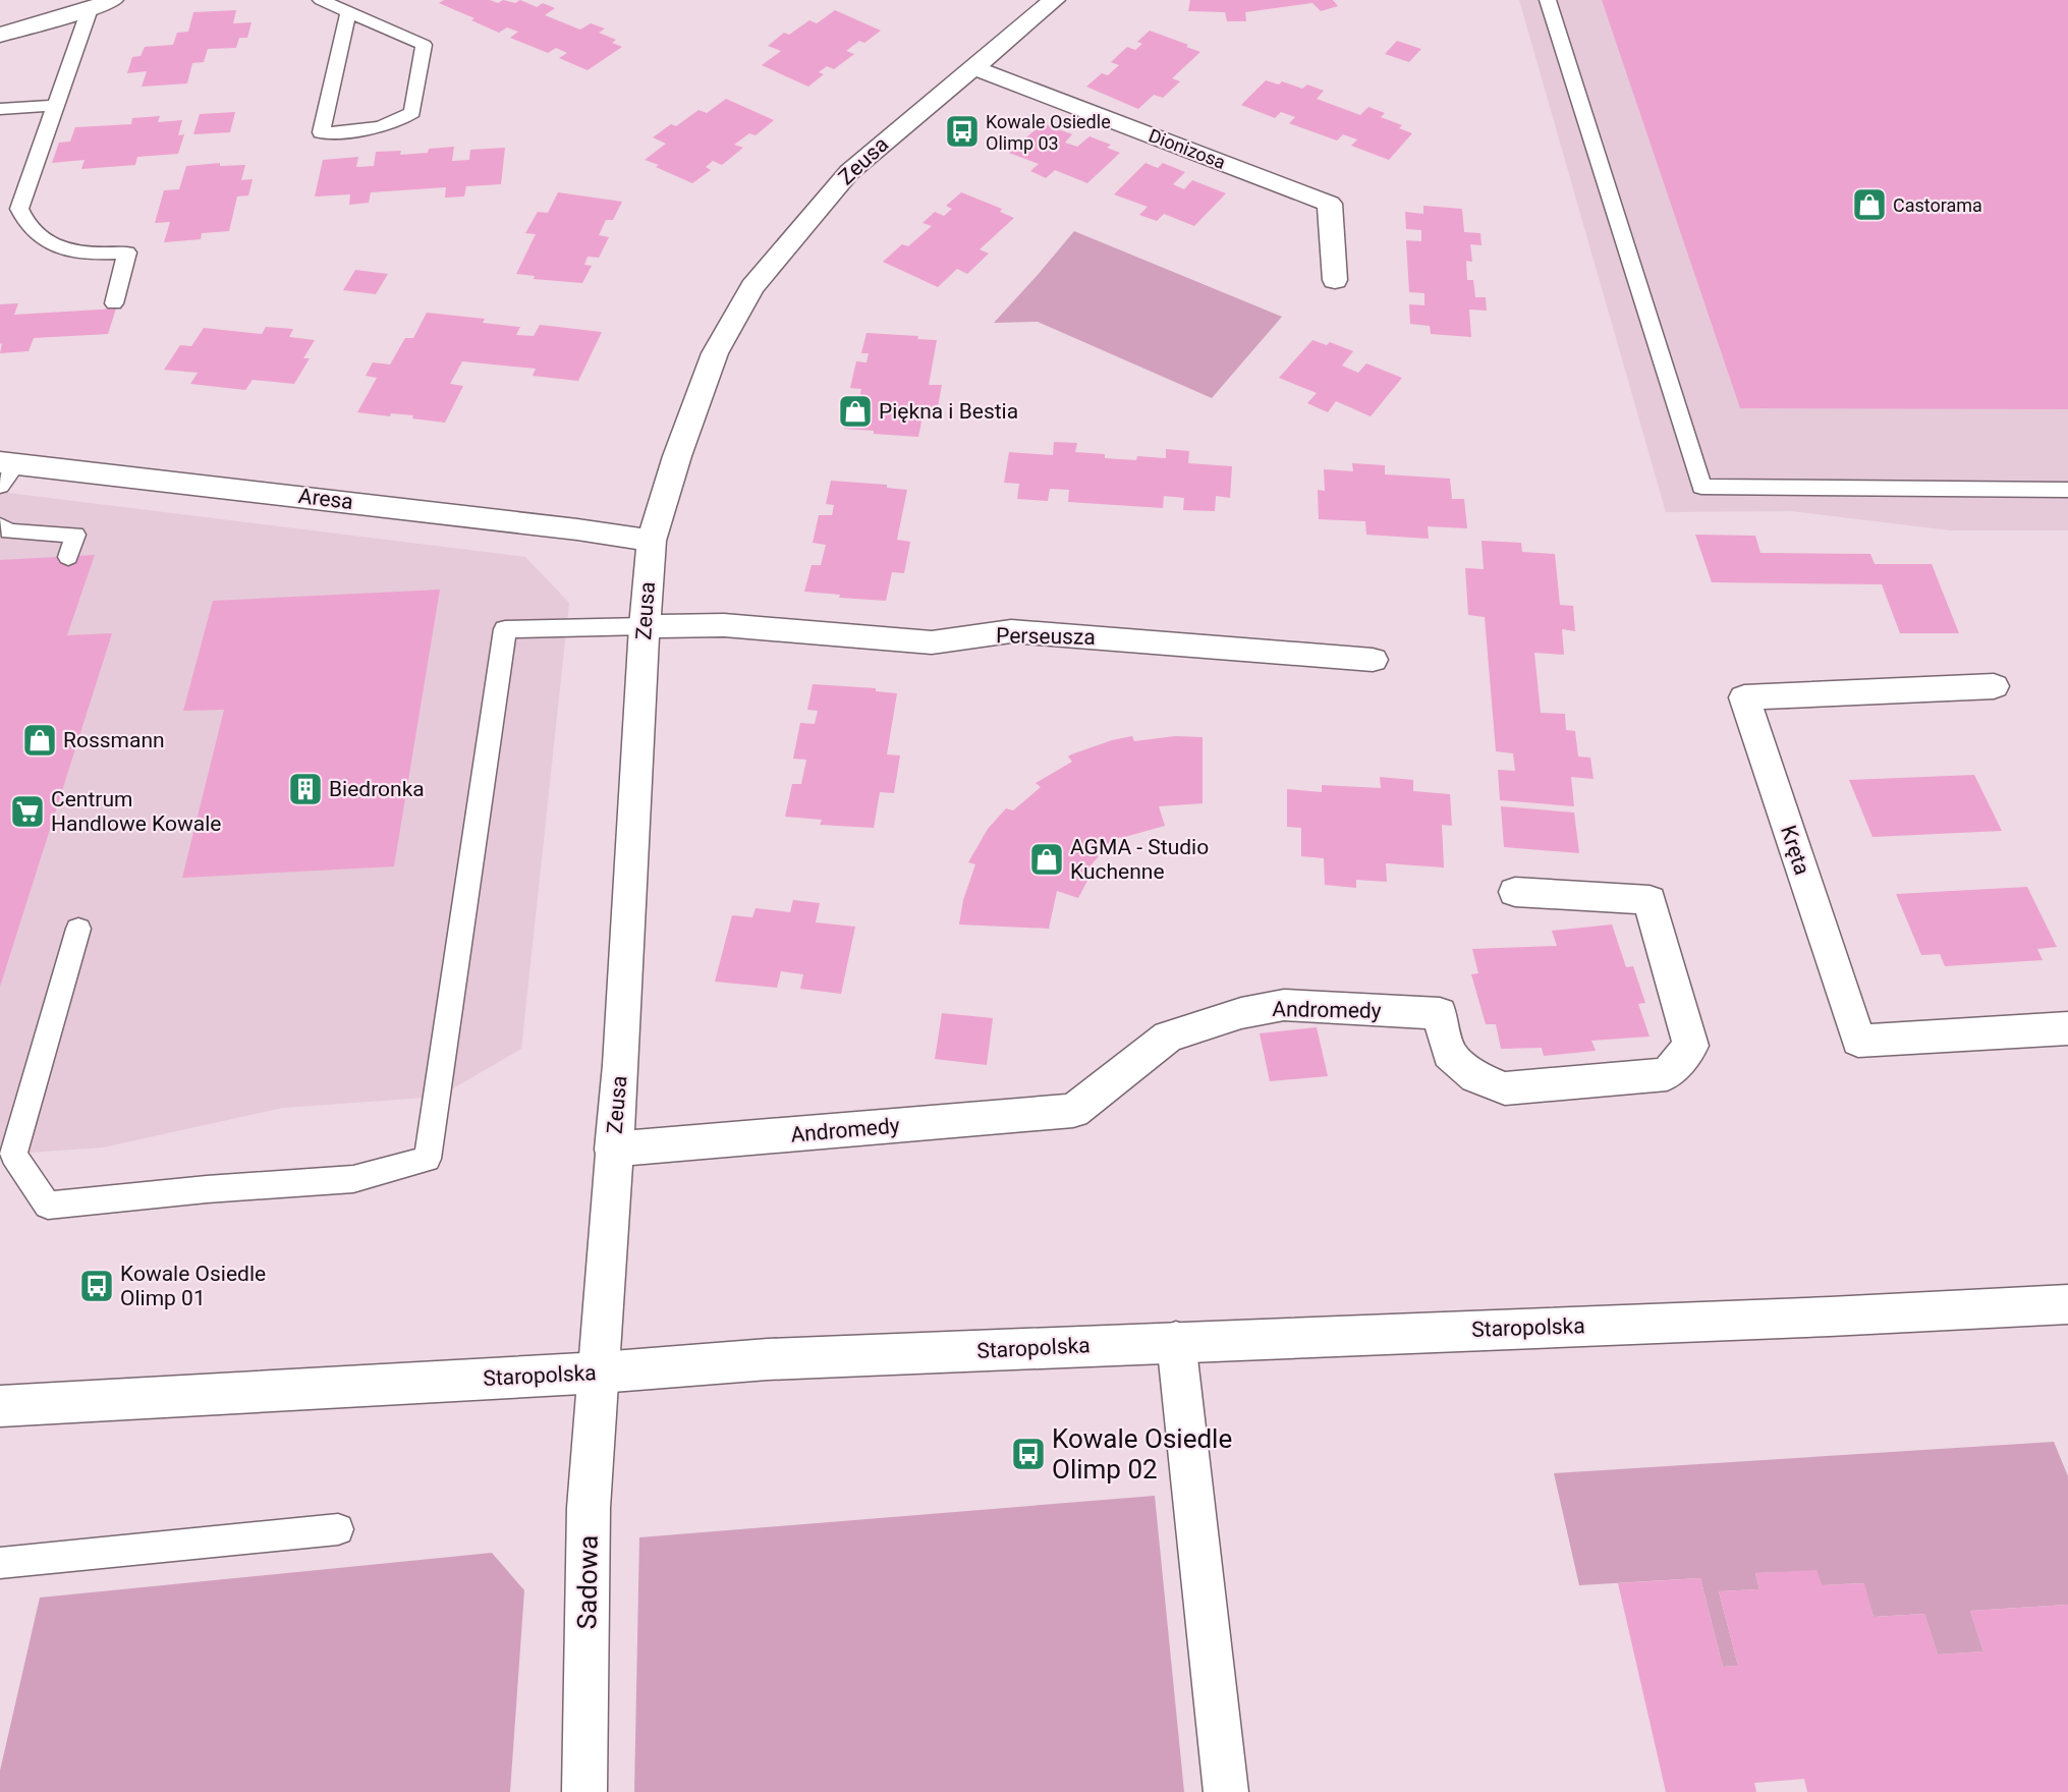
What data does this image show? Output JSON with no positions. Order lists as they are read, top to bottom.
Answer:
{
  "streets": {
    "street": [
      "Dionizosa",
      "Zeusa",
      "Aresa",
      "Perseusza",
      "Kręta",
      "Andromedy",
      "Staropolska",
      "Sadowa"
    ]
  },
  "crossings": [
    ["Dionizosa", "Zeusa"],
    ["Zeusa", "Aresa"],
    ["Zeusa", "Perseusza"],
    ["Zeusa", "Andromedy"],
    ["Zeusa", "Staropolska"],
    ["Zeusa", "Sadowa"],
    ["Staropolska", "Sadowa"]
  ],
  "places": {
    "bus stop": ["Kowale Osiedle Olimp 03", "Kowale Osiedle Olimp 01", "Kowale Osiedle Olimp 02"],
    "shop": [
      "Castorama",
      "Piękna i Bestia",
      "Rossmann",
      "AGMA - Studio Kuchenne"
    ],
    "building": ["Biedronka"],
    "supermarket": ["Centrum Handlowe Kowale"]
  }
}
